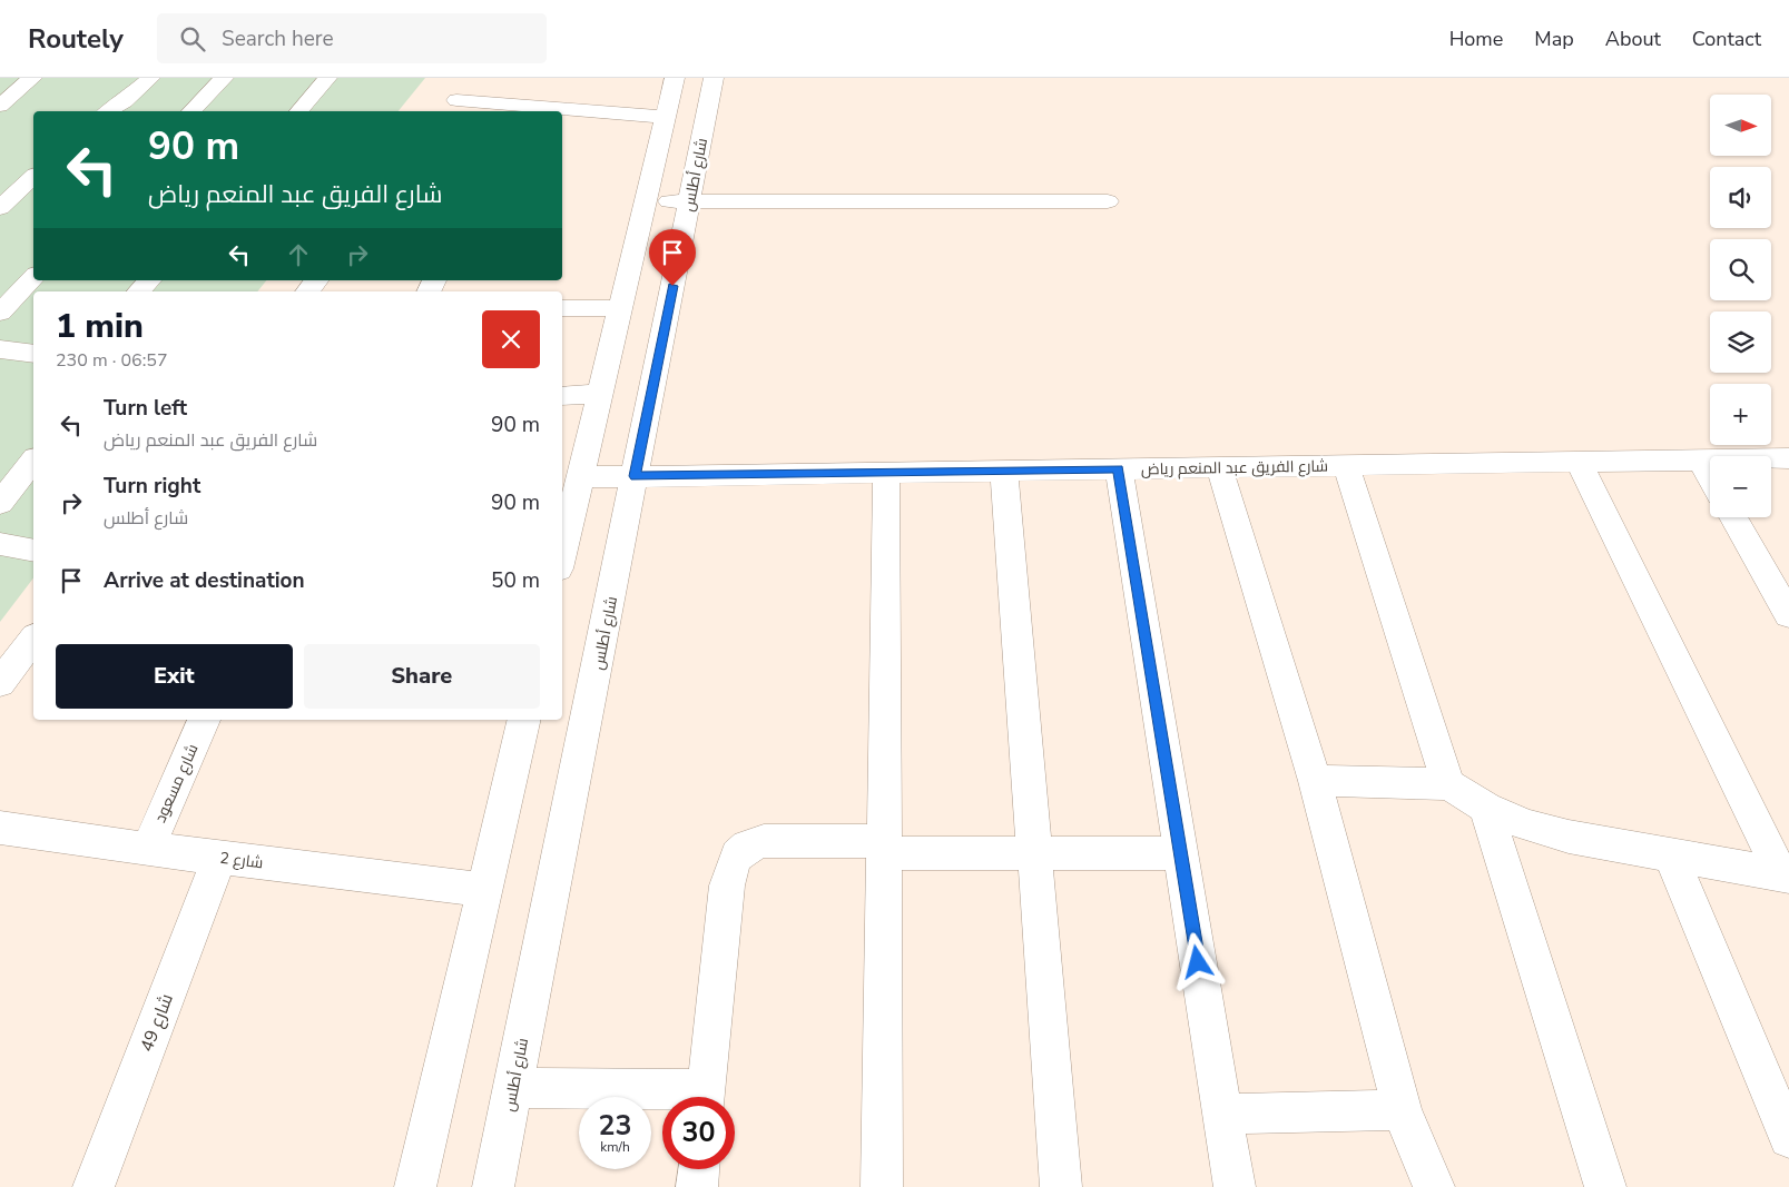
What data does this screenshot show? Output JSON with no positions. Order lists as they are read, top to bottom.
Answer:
{
  "streets": {
    "street": [
      "شارع أطلس",
      "شارع الفريق عبد المنعم رياض",
      "شارع مسعود",
      "شارع 2",
      "شارع 49"
    ]
  },
  "crossings": [
    ["شارع أطلس", "شارع الفريق عبد المنعم رياض"],
    ["شارع مسعود", "شارع 2"],
    ["شارع 2", "شارع 49"]
  ],
  "north": "right",
  "page": {
    "header": "Routely",
    "search": "Search here",
    "nav": [
      "Home",
      "Map",
      "About",
      "Contact"
    ],
    "map_buttons": ["+", "−"],
    "turn": ["90 m", "شارع الفريق عبد المنعم رياض"],
    "heading": ["1 min", "230 m · 06:57"],
    "list": [
      {
        "name": "Turn left",
        "note": "شارع الفريق عبد المنعم رياض",
        "value": "90 m"
      },
      {
        "name": "Turn right",
        "note": "شارع أطلس",
        "value": "90 m"
      },
      {
        "name": "Arrive at destination",
        "value": "50 m"
      }
    ],
    "buttons": ["Exit", "Share"],
    "speed": "23 km/h",
    "limit": "30"
  }
}
